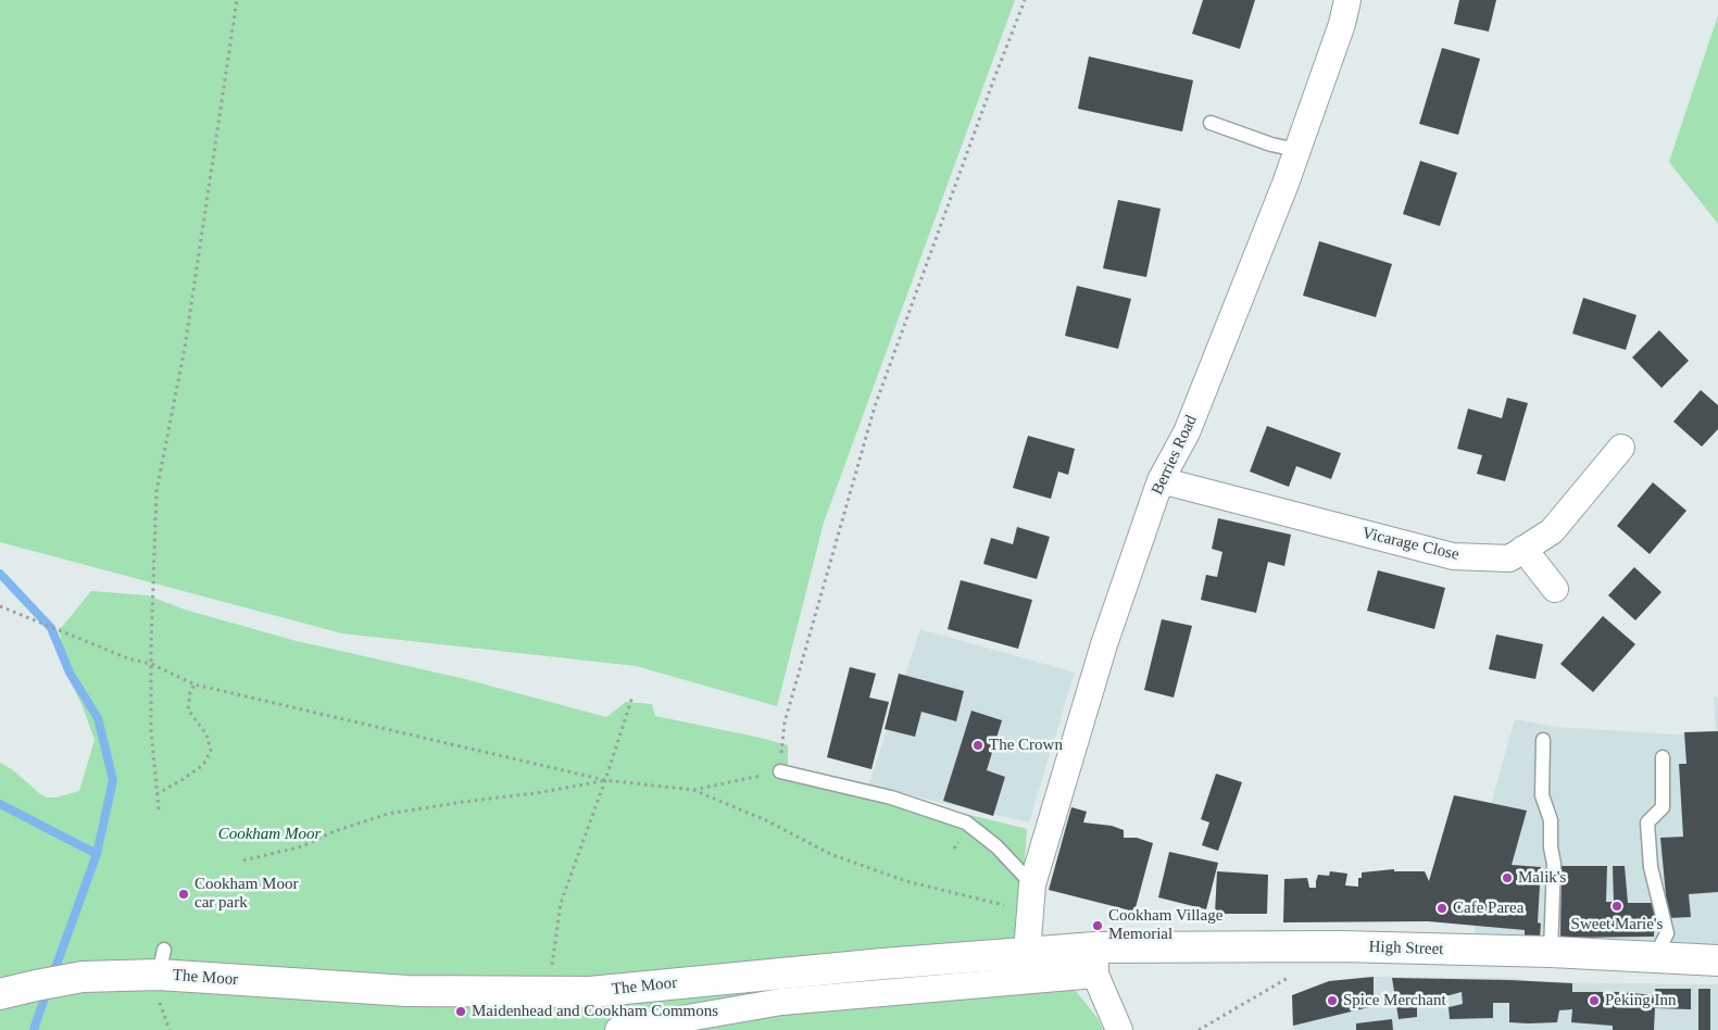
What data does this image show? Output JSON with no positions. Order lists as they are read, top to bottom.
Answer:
{
  "streets": {
    "main road": ["High Street", "The Moor"],
    "street": ["Berries Road", "Vicarage Close"]
  },
  "crossings": [
    ["Berries Road", "Vicarage Close"],
    ["Berries Road", "The Moor"],
    ["High Street", "The Moor"]
  ],
  "parks": ["Cookham Moor"],
  "places": [
    "The Crown",
    "Malik's",
    "Cookham Moor car park",
    "Sweet Marie's",
    "Cafe Parea",
    "Cookham Village Memorial",
    "Spice Merchant",
    "Peking Inn",
    "Maidenhead and Cookham Commons"
  ]
}
